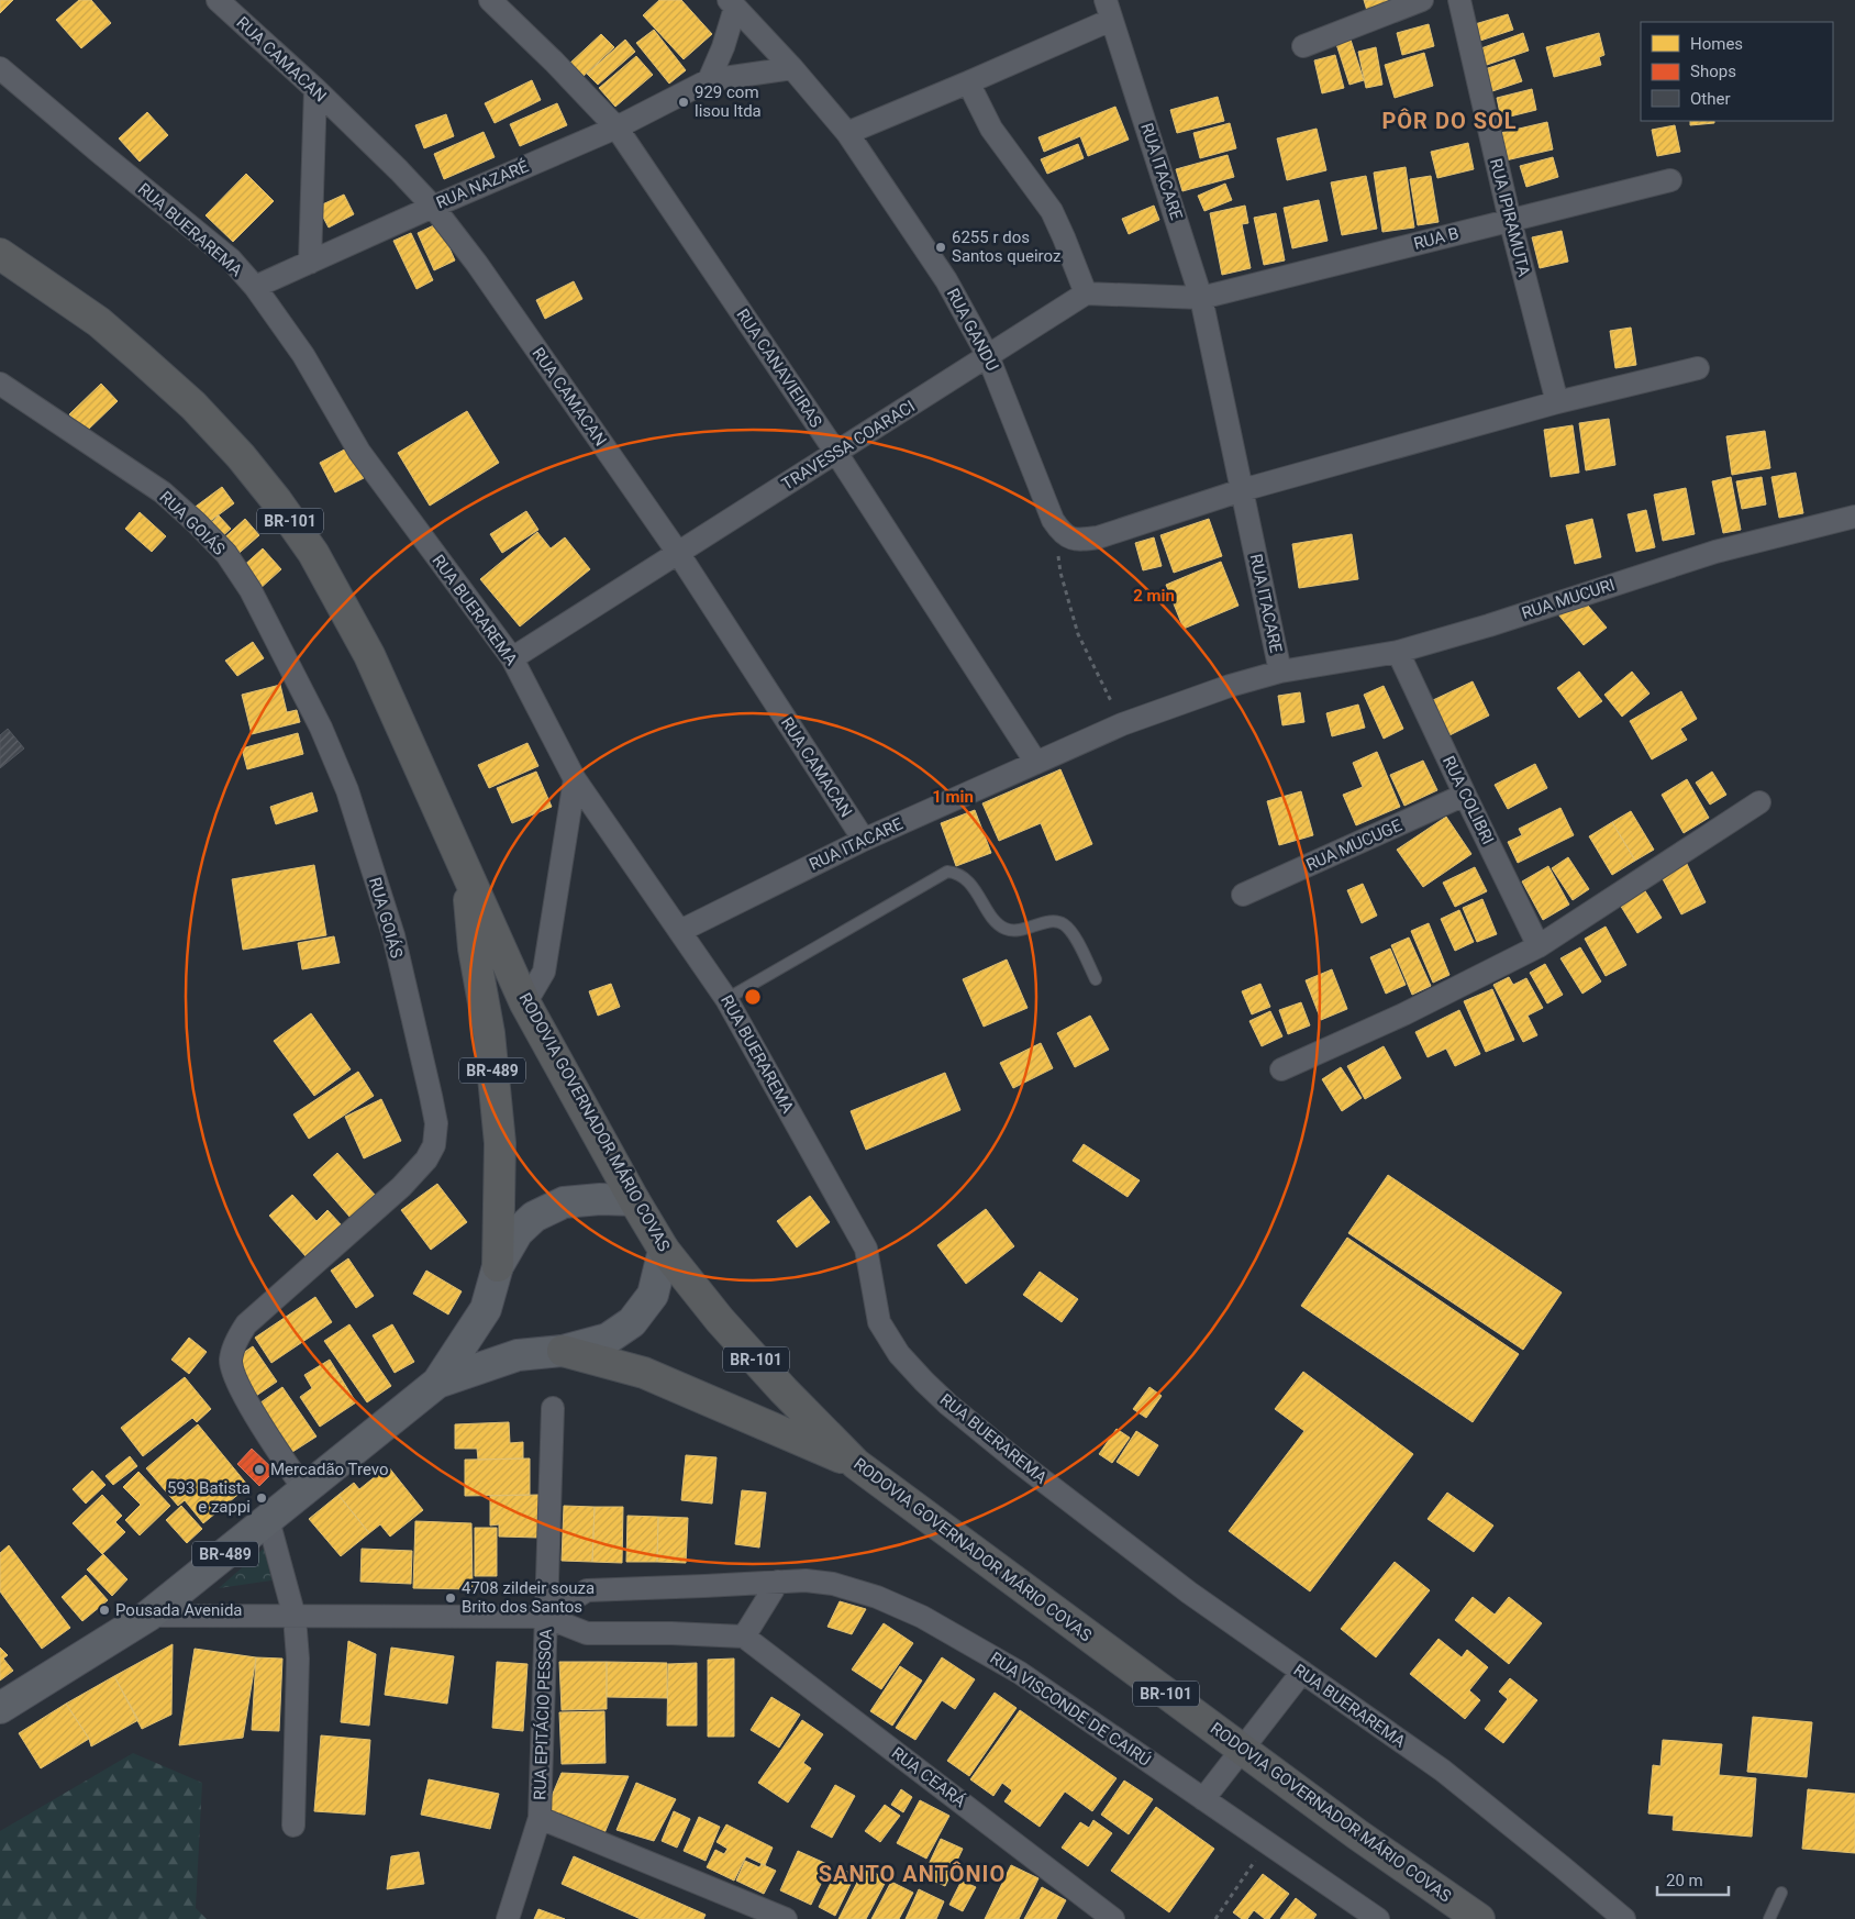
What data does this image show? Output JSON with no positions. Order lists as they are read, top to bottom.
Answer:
{
  "streets": {
    "highway": ["BR-101", "BR-489", "RODOVIA GOVERNADOR MÁRIO COVAS"],
    "street": [
      "RUA CAMACAN",
      "RUA ITACARE",
      "RUA NAZARÉ",
      "RUA IPIRAMUTA",
      "RUA BUERAREMA",
      "RUA B",
      "RUA GANDU",
      "RUA CANAVIEIRAS",
      "TRAVESSA COARACI",
      "RUA GOIÁS",
      "RUA MUCURI",
      "RUA COLIBRI",
      "RUA MUCUGE",
      "RUA VISCONDE DE CAIRÚ",
      "RUA EPITÁCIO PESSOA",
      "RUA CEARÁ"
    ]
  },
  "crossings": [
    ["RUA CAMACAN", "RUA ITACARE"],
    ["RUA CAMACAN", "RUA NAZARÉ"],
    ["RUA CAMACAN", "TRAVESSA COARACI"],
    ["RUA ITACARE", "RUA BUERAREMA"],
    ["RUA ITACARE", "RUA B"],
    ["RUA ITACARE", "RUA GANDU"],
    ["RUA ITACARE", "RUA CANAVIEIRAS"],
    ["RUA ITACARE", "RUA MUCURI"],
    ["RUA NAZARÉ", "RUA BUERAREMA"],
    ["RUA NAZARÉ", "RUA GANDU"],
    ["RUA NAZARÉ", "RUA CANAVIEIRAS"],
    ["RUA IPIRAMUTA", "RUA B"],
    ["RUA BUERAREMA", "TRAVESSA COARACI"],
    ["RUA GANDU", "TRAVESSA COARACI"],
    ["RUA CANAVIEIRAS", "TRAVESSA COARACI"],
    ["RUA GOIÁS", "BR-489"],
    ["RUA MUCURI", "RUA COLIBRI"],
    ["RUA COLIBRI", "RUA MUCUGE"],
    ["BR-489", "RODOVIA GOVERNADOR MÁRIO COVAS"],
    ["RUA VISCONDE DE CAIRÚ", "RUA EPITÁCIO PESSOA"]
  ],
  "districts": ["PÔR DO SOL", "SANTO ANTÔNIO"],
  "places": [
    "929 com lisou ltda",
    "6255 r dos Santos queiroz",
    "Mercadão Trevo",
    "593 Batista e zappi",
    "4708 zildeir souza Brito dos Santos",
    "Pousada Avenida"
  ],
  "legend": ["Homes", "Shops", "Other"],
  "scale_bar": "20 m",
  "rings": ["2 min", "1 min"]
}
